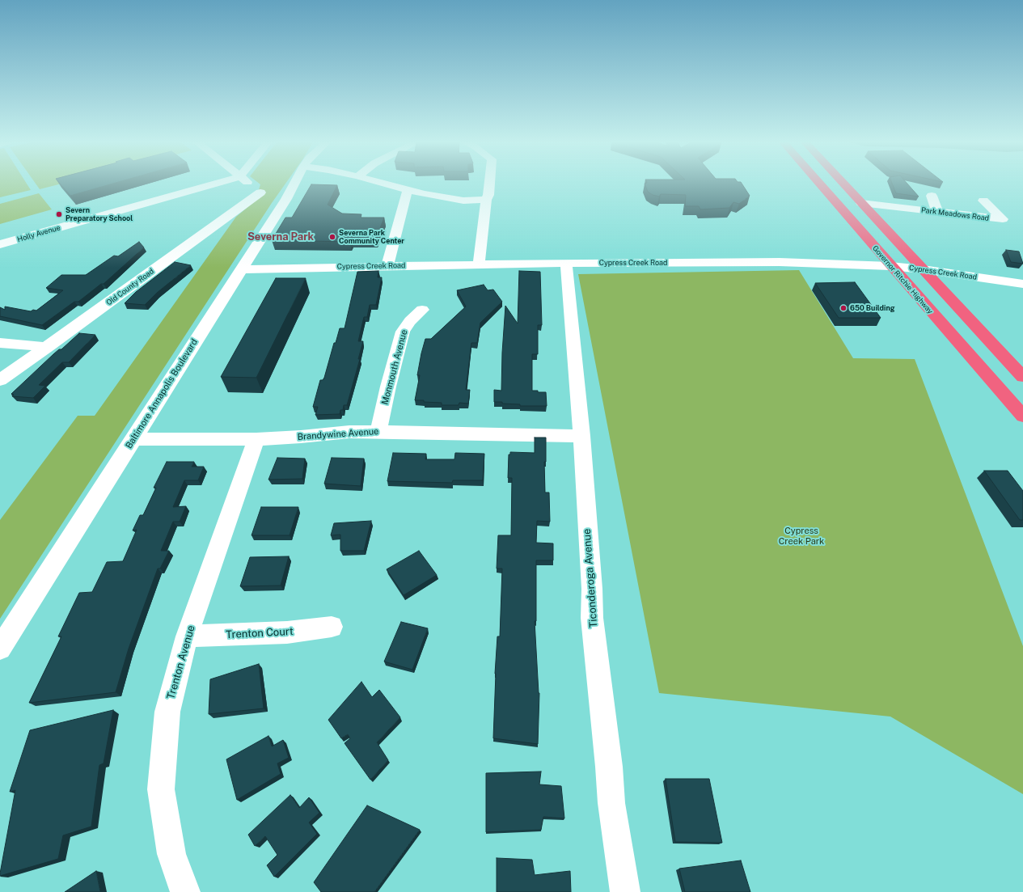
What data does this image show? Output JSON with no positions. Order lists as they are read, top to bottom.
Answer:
{
  "streets": {
    "highway": ["Governor Ritchie Highway"],
    "street": [
      "Park Meadows Road",
      "Holly Avenue",
      "Cypress Creek Road",
      "Old County Road",
      "Monmouth Avenue",
      "Baltimore Annapolis Boulevard",
      "Brandywine Avenue",
      "Ticonderoga Avenue",
      "Trenton Court",
      "Trenton Avenue"
    ]
  },
  "crossings": [
    ["Cypress Creek Road", "Governor Ritchie Highway"],
    ["Cypress Creek Road", "Baltimore Annapolis Boulevard"],
    ["Cypress Creek Road", "Ticonderoga Avenue"],
    ["Old County Road", "Baltimore Annapolis Boulevard"],
    ["Monmouth Avenue", "Brandywine Avenue"],
    ["Baltimore Annapolis Boulevard", "Brandywine Avenue"],
    ["Brandywine Avenue", "Ticonderoga Avenue"],
    ["Brandywine Avenue", "Trenton Avenue"],
    ["Trenton Court", "Trenton Avenue"]
  ],
  "districts": ["Severna Park"],
  "parks": ["Cypress Creek Park"],
  "places": ["Severn Preparatory School", "Severna Park Community Center", "650 Building"]
}
